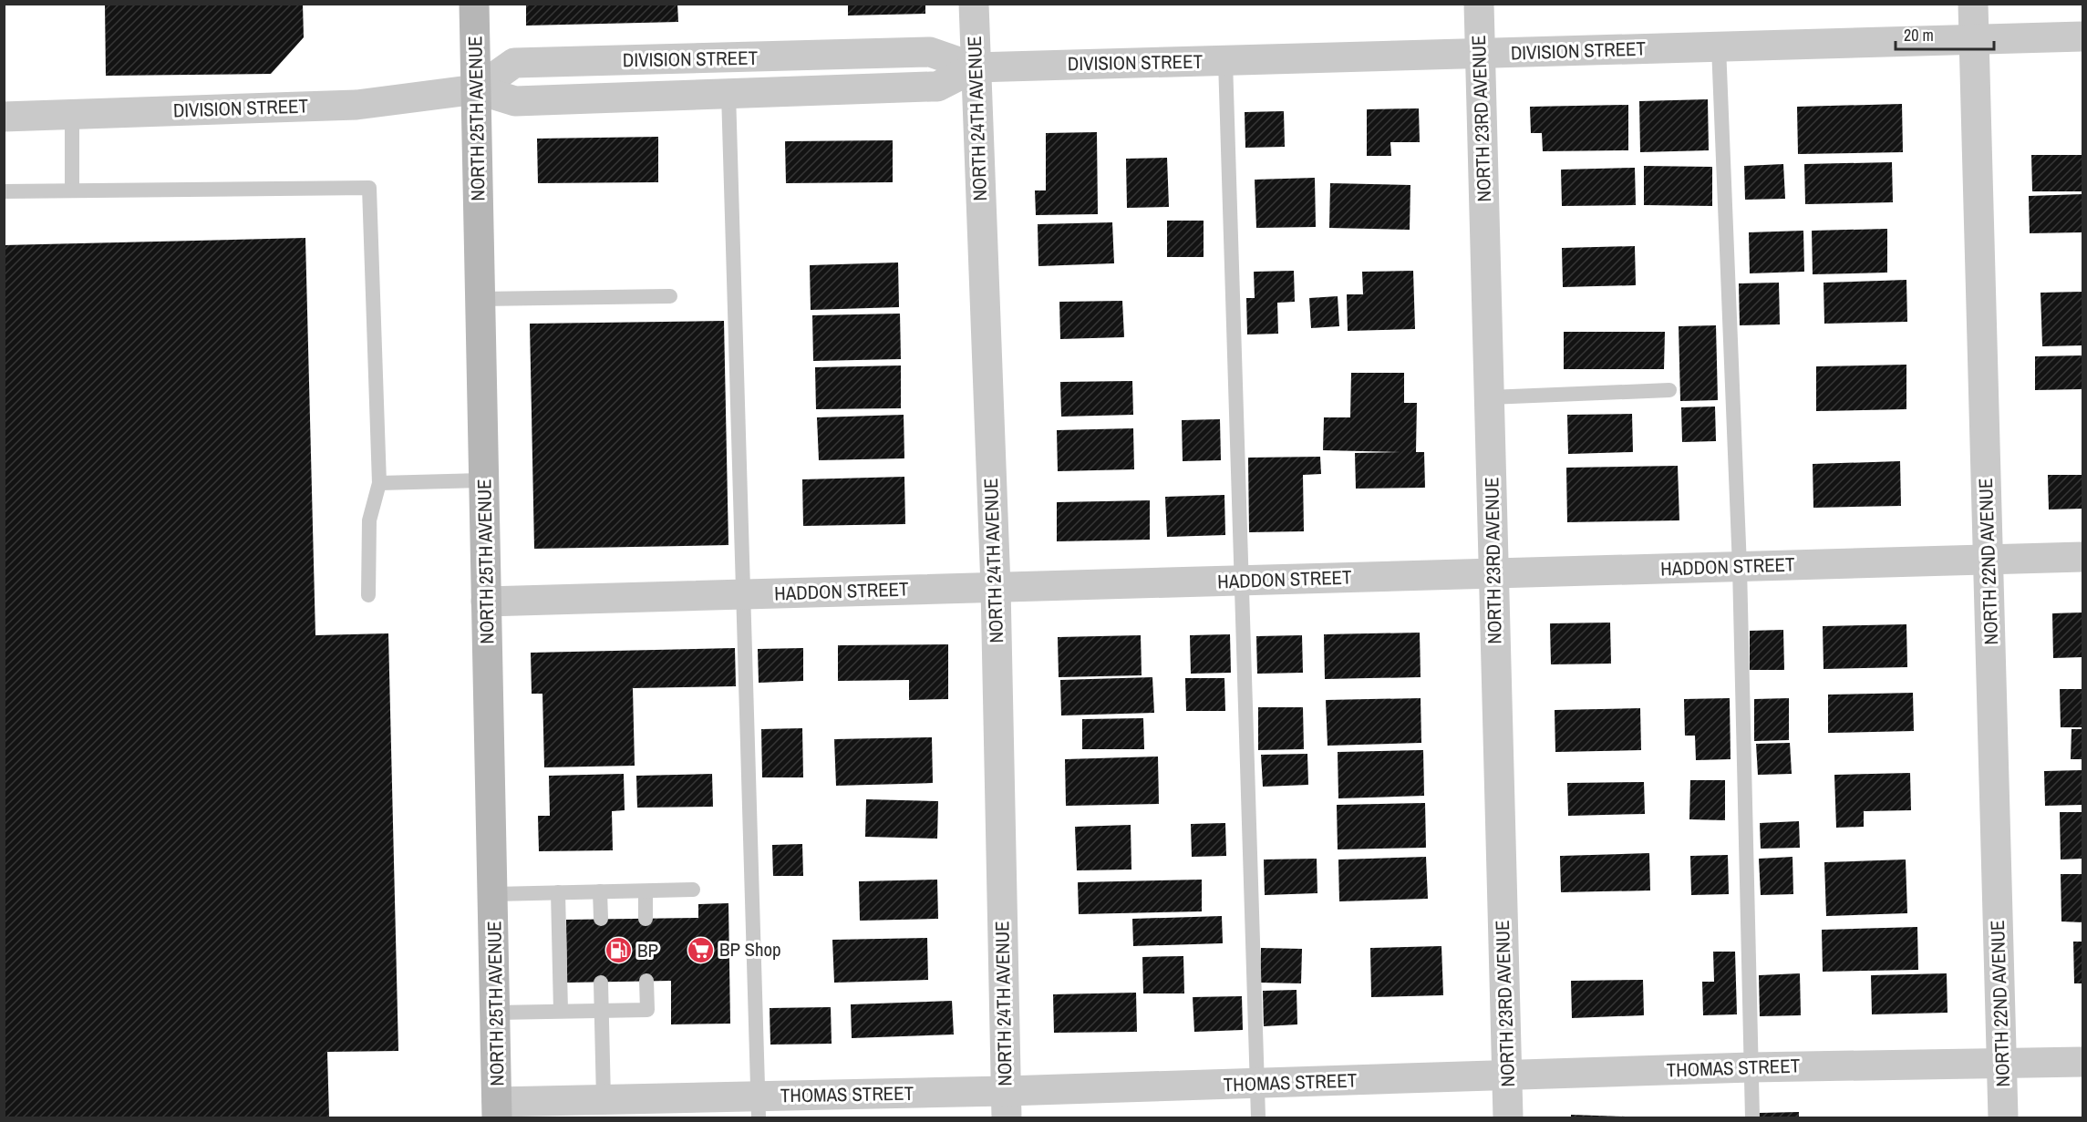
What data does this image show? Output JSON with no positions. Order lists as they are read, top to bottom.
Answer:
{
  "streets": {
    "main road": ["NORTH 25TH AVENUE"],
    "street": [
      "DIVISION STREET",
      "NORTH 24TH AVENUE",
      "NORTH 23RD AVENUE",
      "NORTH 22ND AVENUE",
      "HADDON STREET",
      "THOMAS STREET"
    ]
  },
  "crossings": [
    ["DIVISION STREET", "NORTH 25TH AVENUE"],
    ["DIVISION STREET", "NORTH 24TH AVENUE"],
    ["DIVISION STREET", "NORTH 23RD AVENUE"],
    ["DIVISION STREET", "NORTH 22ND AVENUE"],
    ["NORTH 25TH AVENUE", "HADDON STREET"],
    ["NORTH 25TH AVENUE", "THOMAS STREET"],
    ["NORTH 24TH AVENUE", "HADDON STREET"],
    ["NORTH 24TH AVENUE", "THOMAS STREET"],
    ["NORTH 23RD AVENUE", "HADDON STREET"],
    ["NORTH 23RD AVENUE", "THOMAS STREET"],
    ["NORTH 22ND AVENUE", "HADDON STREET"],
    ["NORTH 22ND AVENUE", "THOMAS STREET"]
  ],
  "places": {
    "supermarket": ["BP Shop"],
    "fuel station": ["BP"]
  },
  "scale_bar": "20 m"
}
